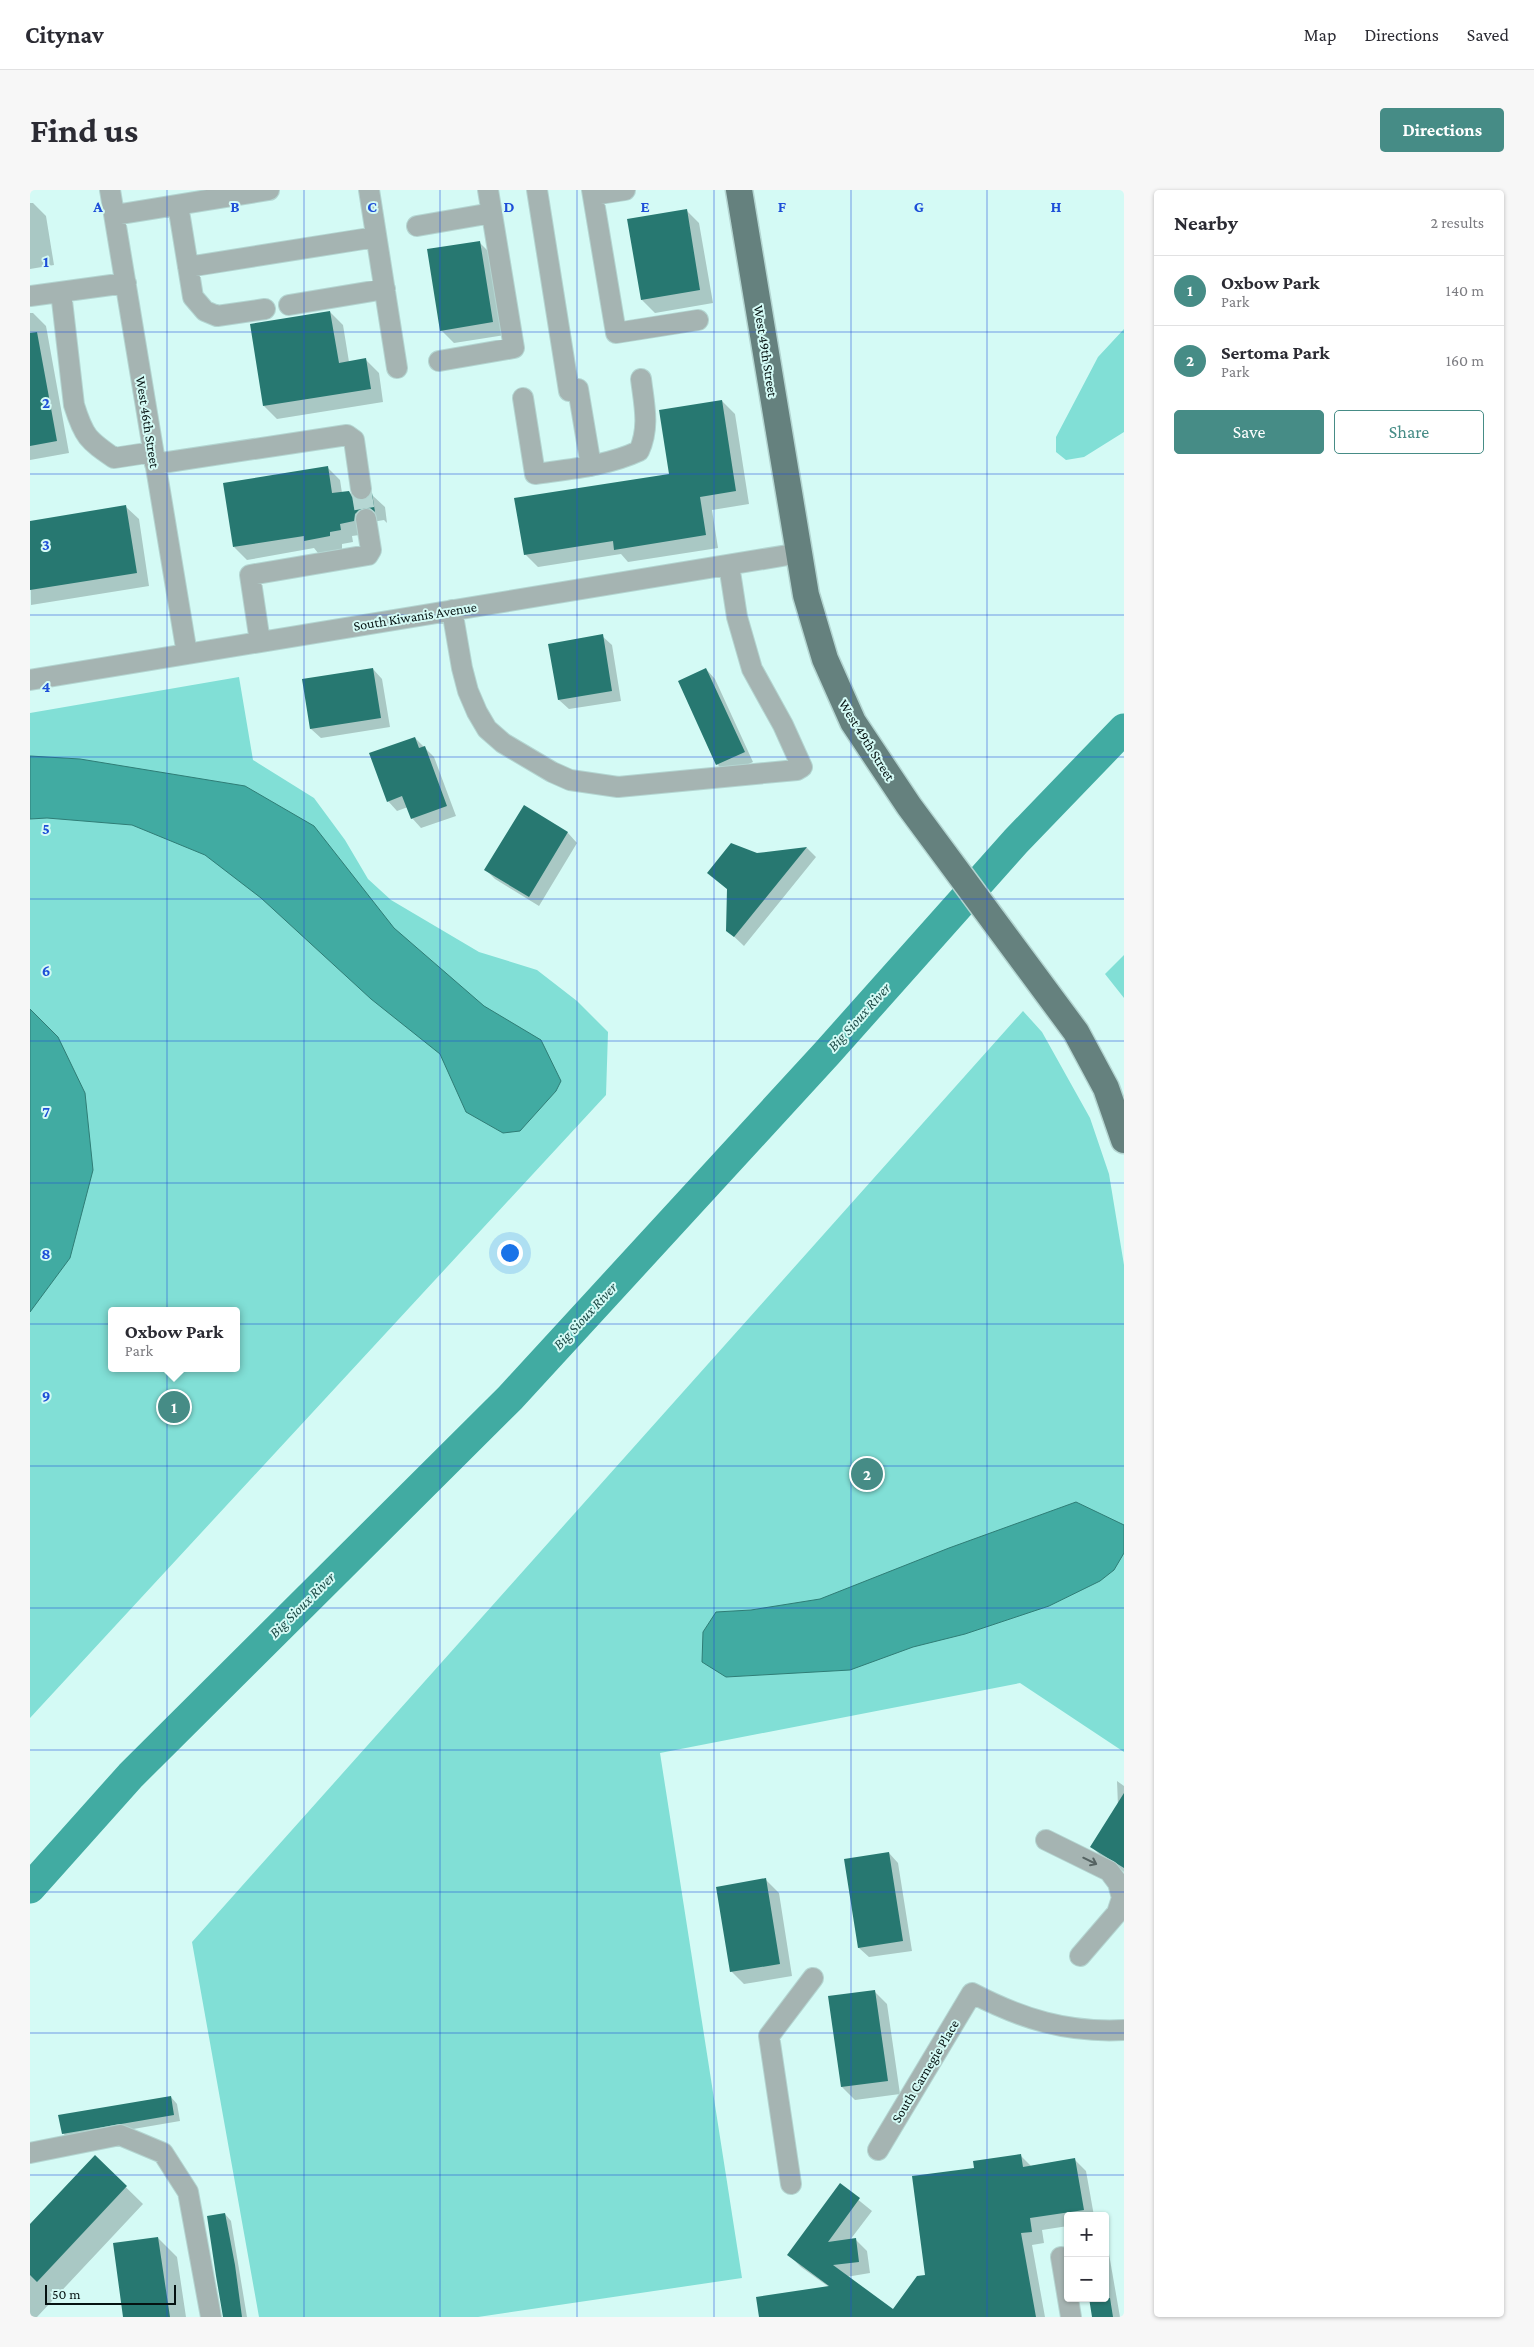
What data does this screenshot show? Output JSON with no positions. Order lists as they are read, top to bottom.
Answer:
{
  "streets": {
    "main road": ["West 49th Street"],
    "street": ["West 46th Street", "South Kiwanis Avenue", "South Carnegie Place"]
  },
  "crossings": [
    ["West 49th Street", "South Kiwanis Avenue"],
    ["West 46th Street", "South Kiwanis Avenue"]
  ],
  "water": ["Big Sioux River"],
  "scale_bar": "50 m",
  "page": {
    "header": "Citynav",
    "nav": ["Map", "Directions", "Saved"],
    "buttons": [
      "Directions",
      ["Save", "Share"]
    ],
    "title": "Find us",
    "heading": ["Nearby", "2 results"],
    "list": [
      {
        "mark": "1",
        "name": "Oxbow Park",
        "note": "Park",
        "value": "140 m"
      },
      {
        "mark": "2",
        "name": "Sertoma Park",
        "note": "Park",
        "value": "160 m"
      }
    ],
    "popup": ["Oxbow Park", "Park"],
    "pins": ["1", "2"],
    "map_buttons": ["+", "−"],
    "scale": "50 m"
  },
  "grid": {
    "columns": [
      "A",
      "B",
      "C",
      "D",
      "E",
      "F",
      "G",
      "H"
    ],
    "rows": [
      "1",
      "2",
      "3",
      "4",
      "5",
      "6",
      "7",
      "8",
      "9"
    ]
  }
}
